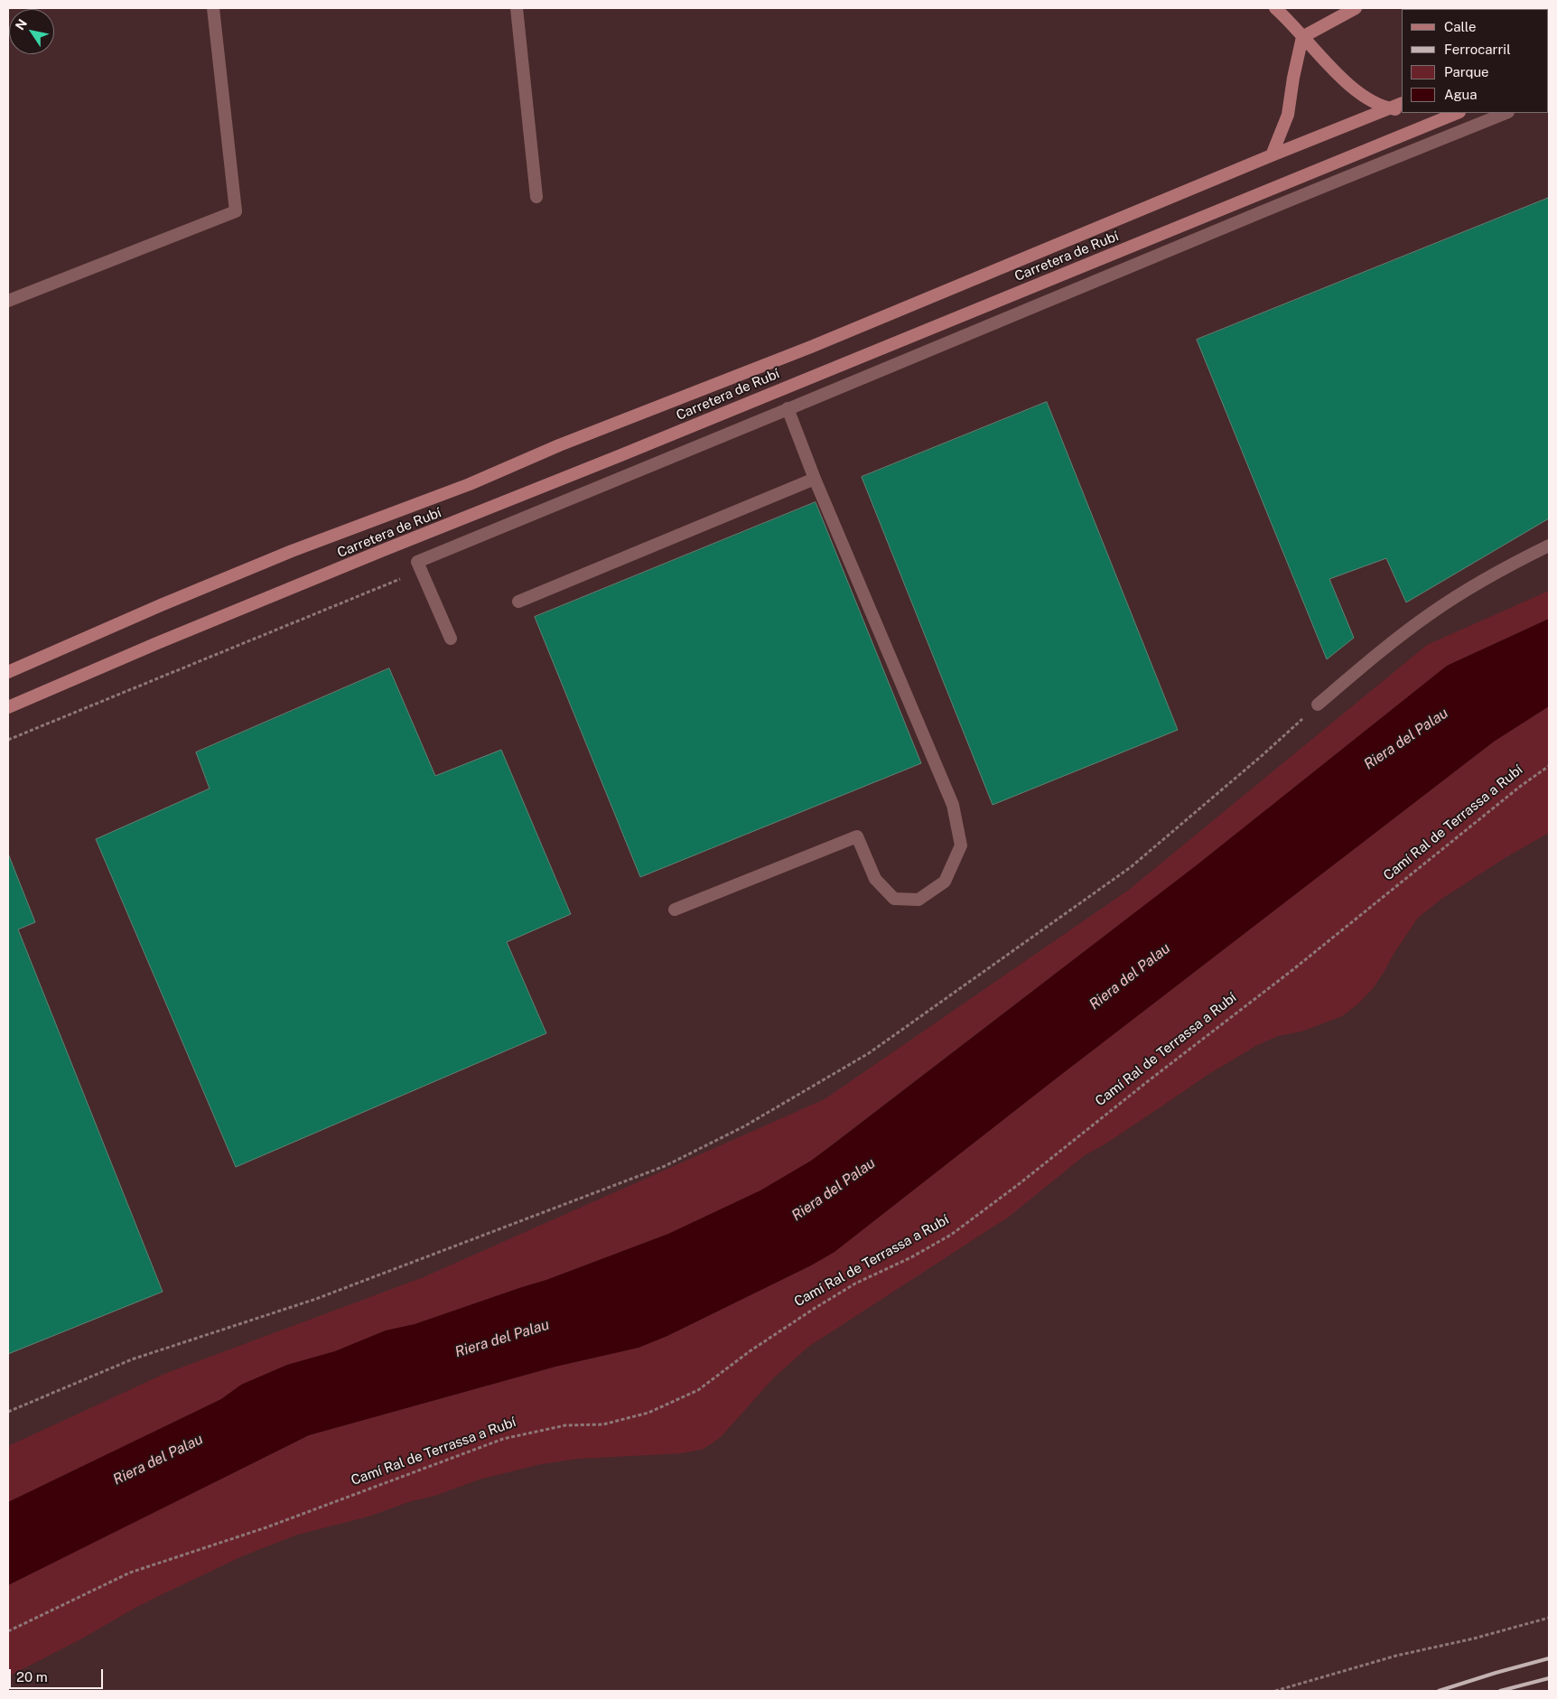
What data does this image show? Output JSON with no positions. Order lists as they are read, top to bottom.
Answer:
{
  "streets": {
    "main road": ["Carretera de Rubí"],
    "path": ["Camí Ral de Terrassa a Rubí"]
  },
  "water": ["Riera del Palau"],
  "legend": [
    "Calle",
    "Ferrocarril",
    "Parque",
    "Agua"
  ],
  "scale_bar": "20 m",
  "north": "top left"
}
